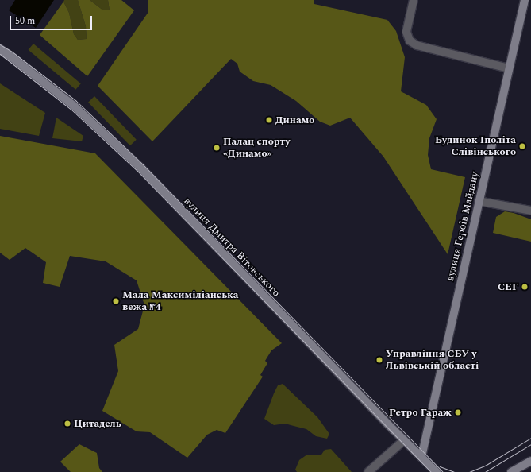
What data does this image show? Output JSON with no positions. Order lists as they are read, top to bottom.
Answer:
{
  "streets": {
    "main road": ["вулиця Героїв Майдану", "вулиця Дмитра Вітовського"]
  },
  "crossings": [
    ["вулиця Героїв Майдану", "вулиця Дмитра Вітовського"]
  ],
  "places": [
    "Динамо",
    "Будинок Іполіта Слівінського",
    "Палац спорту «Динамо»",
    "СЕГ",
    "Мала Максиміліанська вежа №4",
    "Управління СБУ у Львівській області",
    "Ретро Гараж",
    "Цитадель"
  ],
  "scale_bar": "50 m"
}
